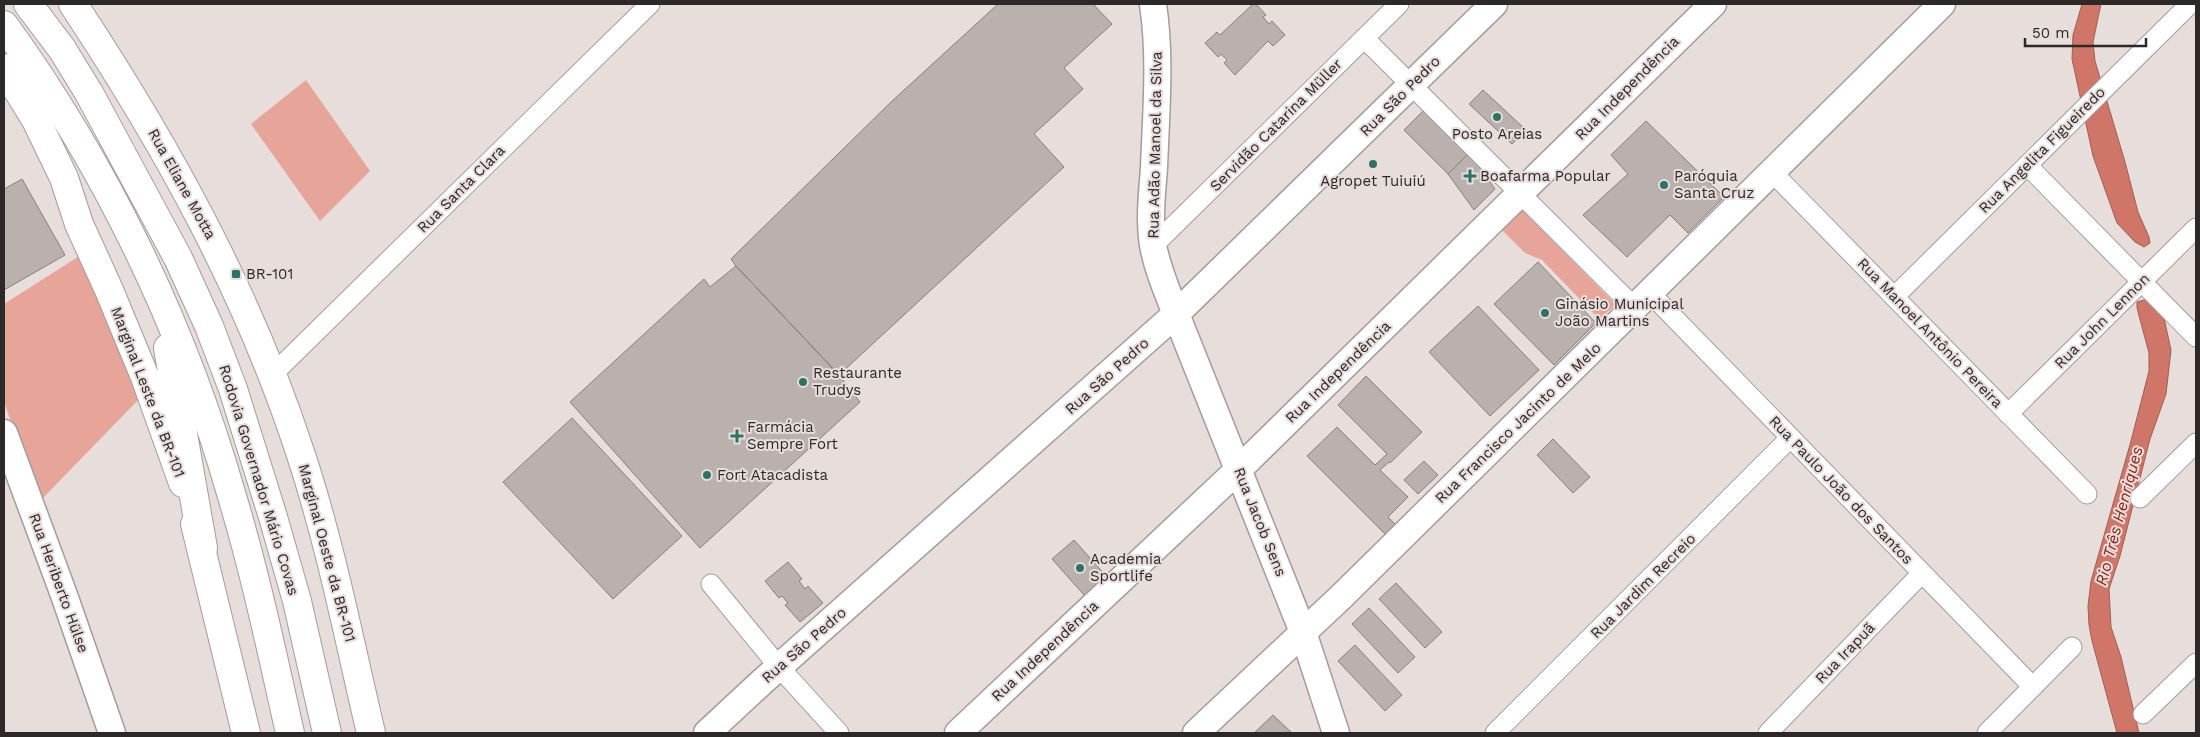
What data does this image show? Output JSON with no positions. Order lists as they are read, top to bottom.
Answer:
{
  "streets": {
    "main road": [
      "Rua Eliane Motta",
      "Marginal Leste da BR-101",
      "Rodovia Governador Mário Covas",
      "Marginal Oeste da BR-101"
    ],
    "street": [
      "Rua Independência",
      "Rua São Pedro",
      "Servidão Catarina Müller",
      "Rua Adão Manoel da Silva",
      "Rua Angelita Figueiredo",
      "Rua Santa Clara",
      "Rua John Lennon",
      "Rua Manoel Antônio Pereira",
      "Rua Francisco Jacinto de Melo",
      "Rua Paulo João dos Santos",
      "Rua Jacob Sens",
      "Rua Heriberto Hülse",
      "Rua Jardim Recreio",
      "Rua Irapuã"
    ]
  },
  "crossings": [
    ["Rua Independência", "Rua Paulo João dos Santos"],
    ["Rua Independência", "Rua Jacob Sens"],
    ["Rua São Pedro", "Rua Adão Manoel da Silva"],
    ["Rua São Pedro", "Rua Paulo João dos Santos"],
    ["Rua São Pedro", "Rua Jacob Sens"],
    ["Servidão Catarina Müller", "Rua Adão Manoel da Silva"],
    ["Servidão Catarina Müller", "Rua Paulo João dos Santos"],
    ["Rua Adão Manoel da Silva", "Rua Jacob Sens"],
    ["Rua Angelita Figueiredo", "Rua Manoel Antônio Pereira"],
    ["Rua Eliane Motta", "Rua Santa Clara"],
    ["Rua Eliane Motta", "Marginal Oeste da BR-101"],
    ["Rua Santa Clara", "Marginal Oeste da BR-101"],
    ["Rua John Lennon", "Rua Manoel Antônio Pereira"],
    ["Rua Manoel Antônio Pereira", "Rua Francisco Jacinto de Melo"],
    ["Rua Francisco Jacinto de Melo", "Rua Paulo João dos Santos"],
    ["Rua Francisco Jacinto de Melo", "Rua Jacob Sens"],
    ["Rua Paulo João dos Santos", "Rua Jardim Recreio"],
    ["Rua Paulo João dos Santos", "Rua Irapuã"]
  ],
  "water": ["Rio Três Henriques"],
  "places": {
    "other": [
      "Posto Areias",
      "Agropet Tuiuiú",
      "Paróquia Santa Cruz",
      "Ginásio Municipal João Martins",
      "Restaurante Trudys",
      "Fort Atacadista",
      "Academia Sportlife"
    ],
    "health": ["Boafarma Popular", "Farmácia Sempre Fort"],
    "transit": ["BR-101"]
  },
  "scale_bar": "50 m"
}
